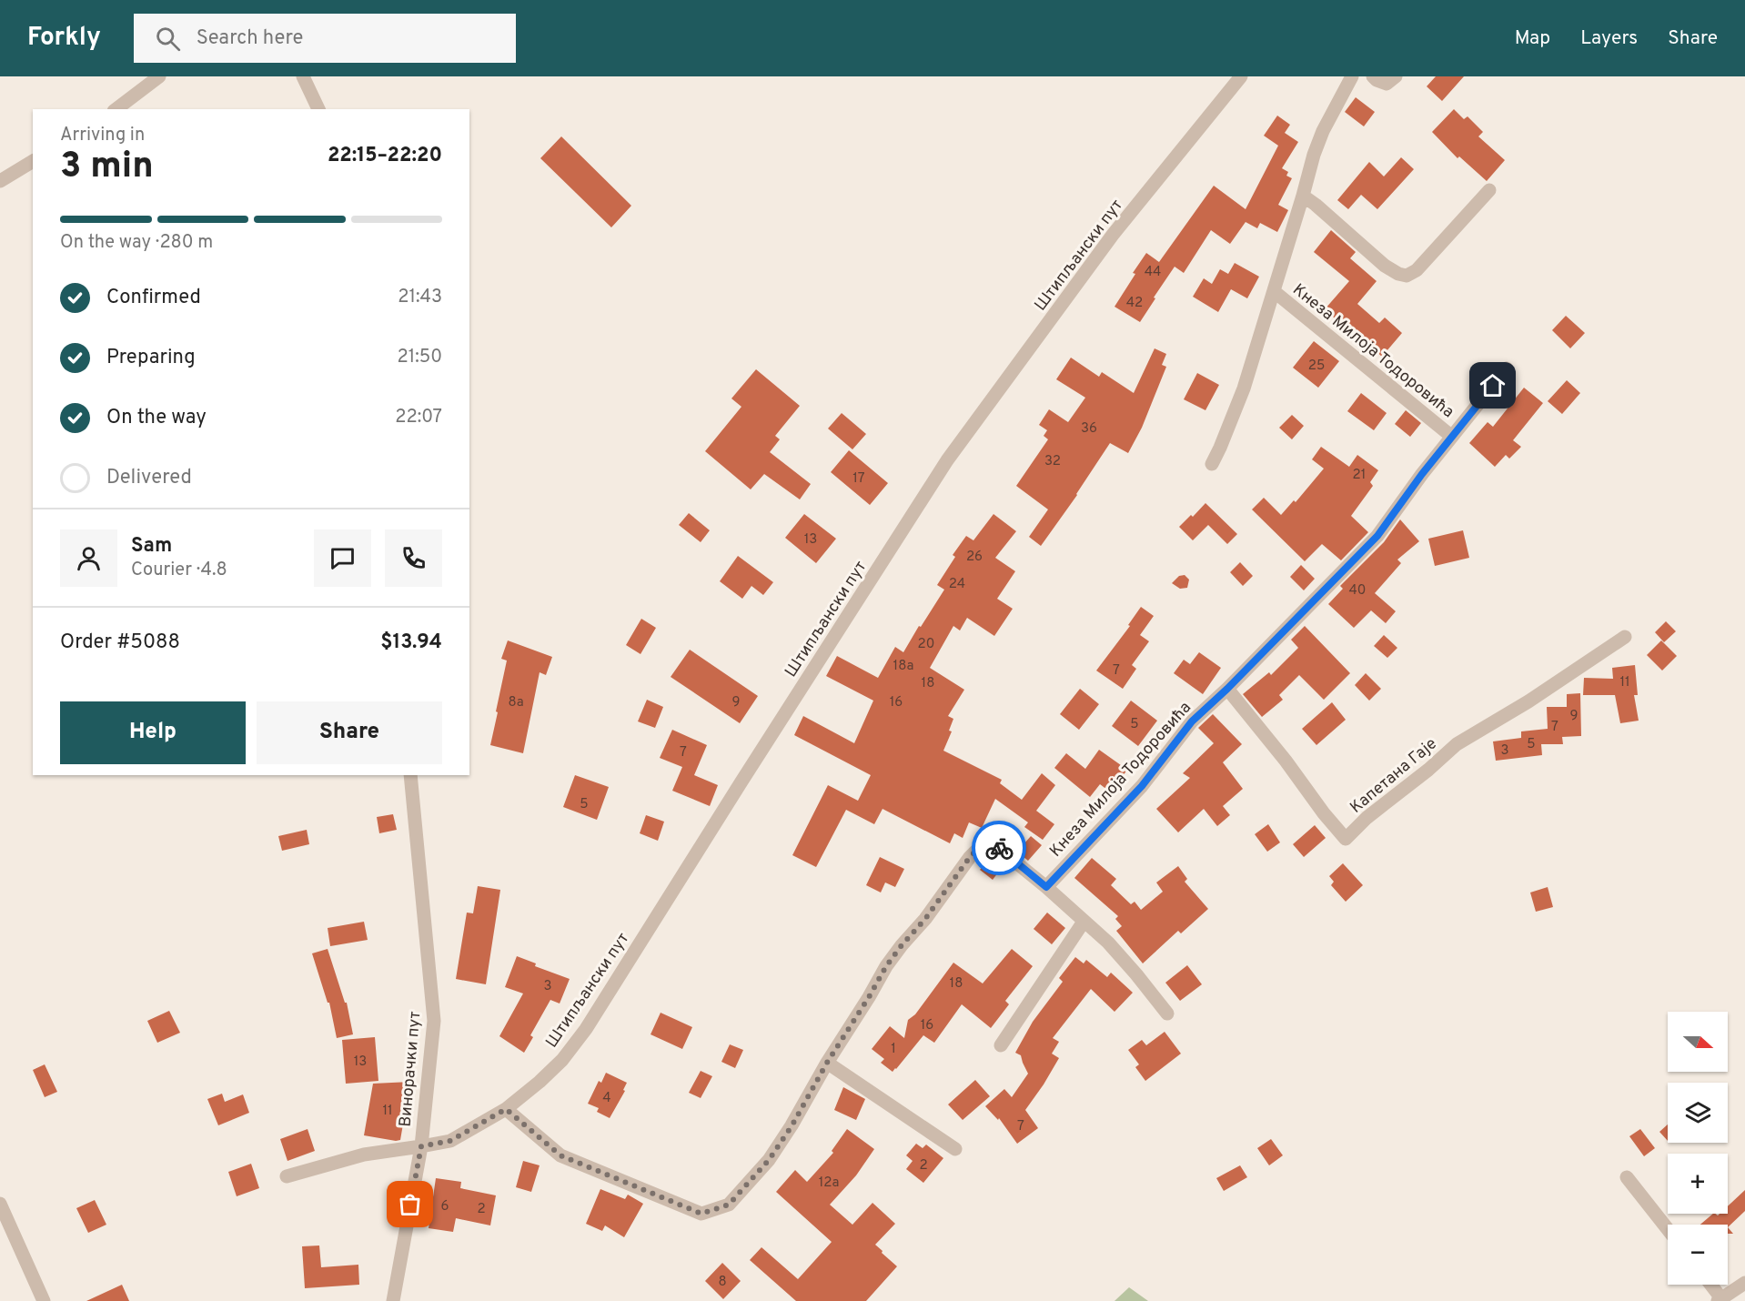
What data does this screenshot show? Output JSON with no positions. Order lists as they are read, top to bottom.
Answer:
{
  "streets": {
    "street": [
      "Штипљански пут",
      "Кнеза Милоја Тодоровића",
      "Капетана Гаје",
      "Винорачки пут"
    ]
  },
  "crossings": [
    ["Штипљански пут", "Винорачки пут"],
    ["Кнеза Милоја Тодоровића", "Капетана Гаје"]
  ],
  "house_numbers": [
    "44",
    "42",
    "25",
    "36",
    "32",
    "21",
    "17",
    "13",
    "26",
    "24",
    "40",
    "20",
    "18a",
    "7",
    "11",
    "18",
    "8a",
    "9",
    "16",
    "9",
    "5",
    "7",
    "5",
    "3",
    "7",
    "5",
    "18",
    "3",
    "16",
    "1",
    "13",
    "4",
    "11",
    "7",
    "2",
    "12a",
    "6",
    "2",
    "8"
  ],
  "north": "right",
  "page": {
    "header": "Forkly",
    "search": "Search here",
    "nav": ["Map", "Layers", "Share"],
    "heading": ["3 min", "Arriving in", "22:15–22:20"],
    "panel": [
      "Sam",
      "Courier · 4.8",
      "Order #5088",
      "$13.94"
    ],
    "bar": "On the way · 280 m",
    "list": [
      ["Confirmed", "21:43"],
      ["Preparing", "21:50"],
      ["On the way", "22:07"],
      "Delivered"
    ],
    "buttons": ["Help", "Share"],
    "map_buttons": ["+", "−"]
  }
}
